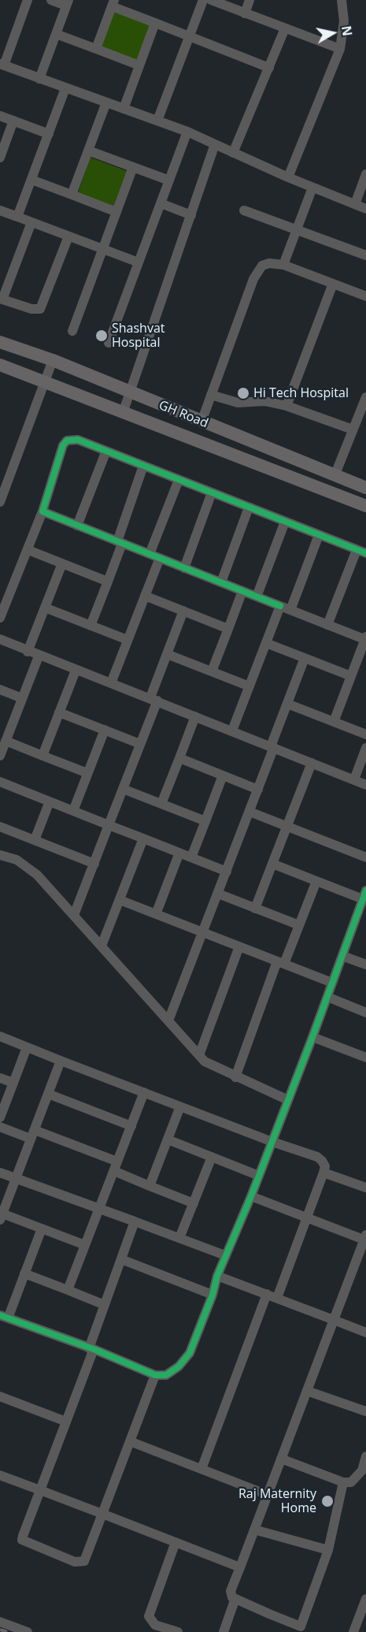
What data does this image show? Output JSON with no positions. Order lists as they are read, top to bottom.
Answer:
{
  "streets": {
    "main road": ["GH Road"]
  },
  "places": ["Shashvat Hospital", "Hi Tech Hospital", "Raj Maternity Home"],
  "north": "right"
}
